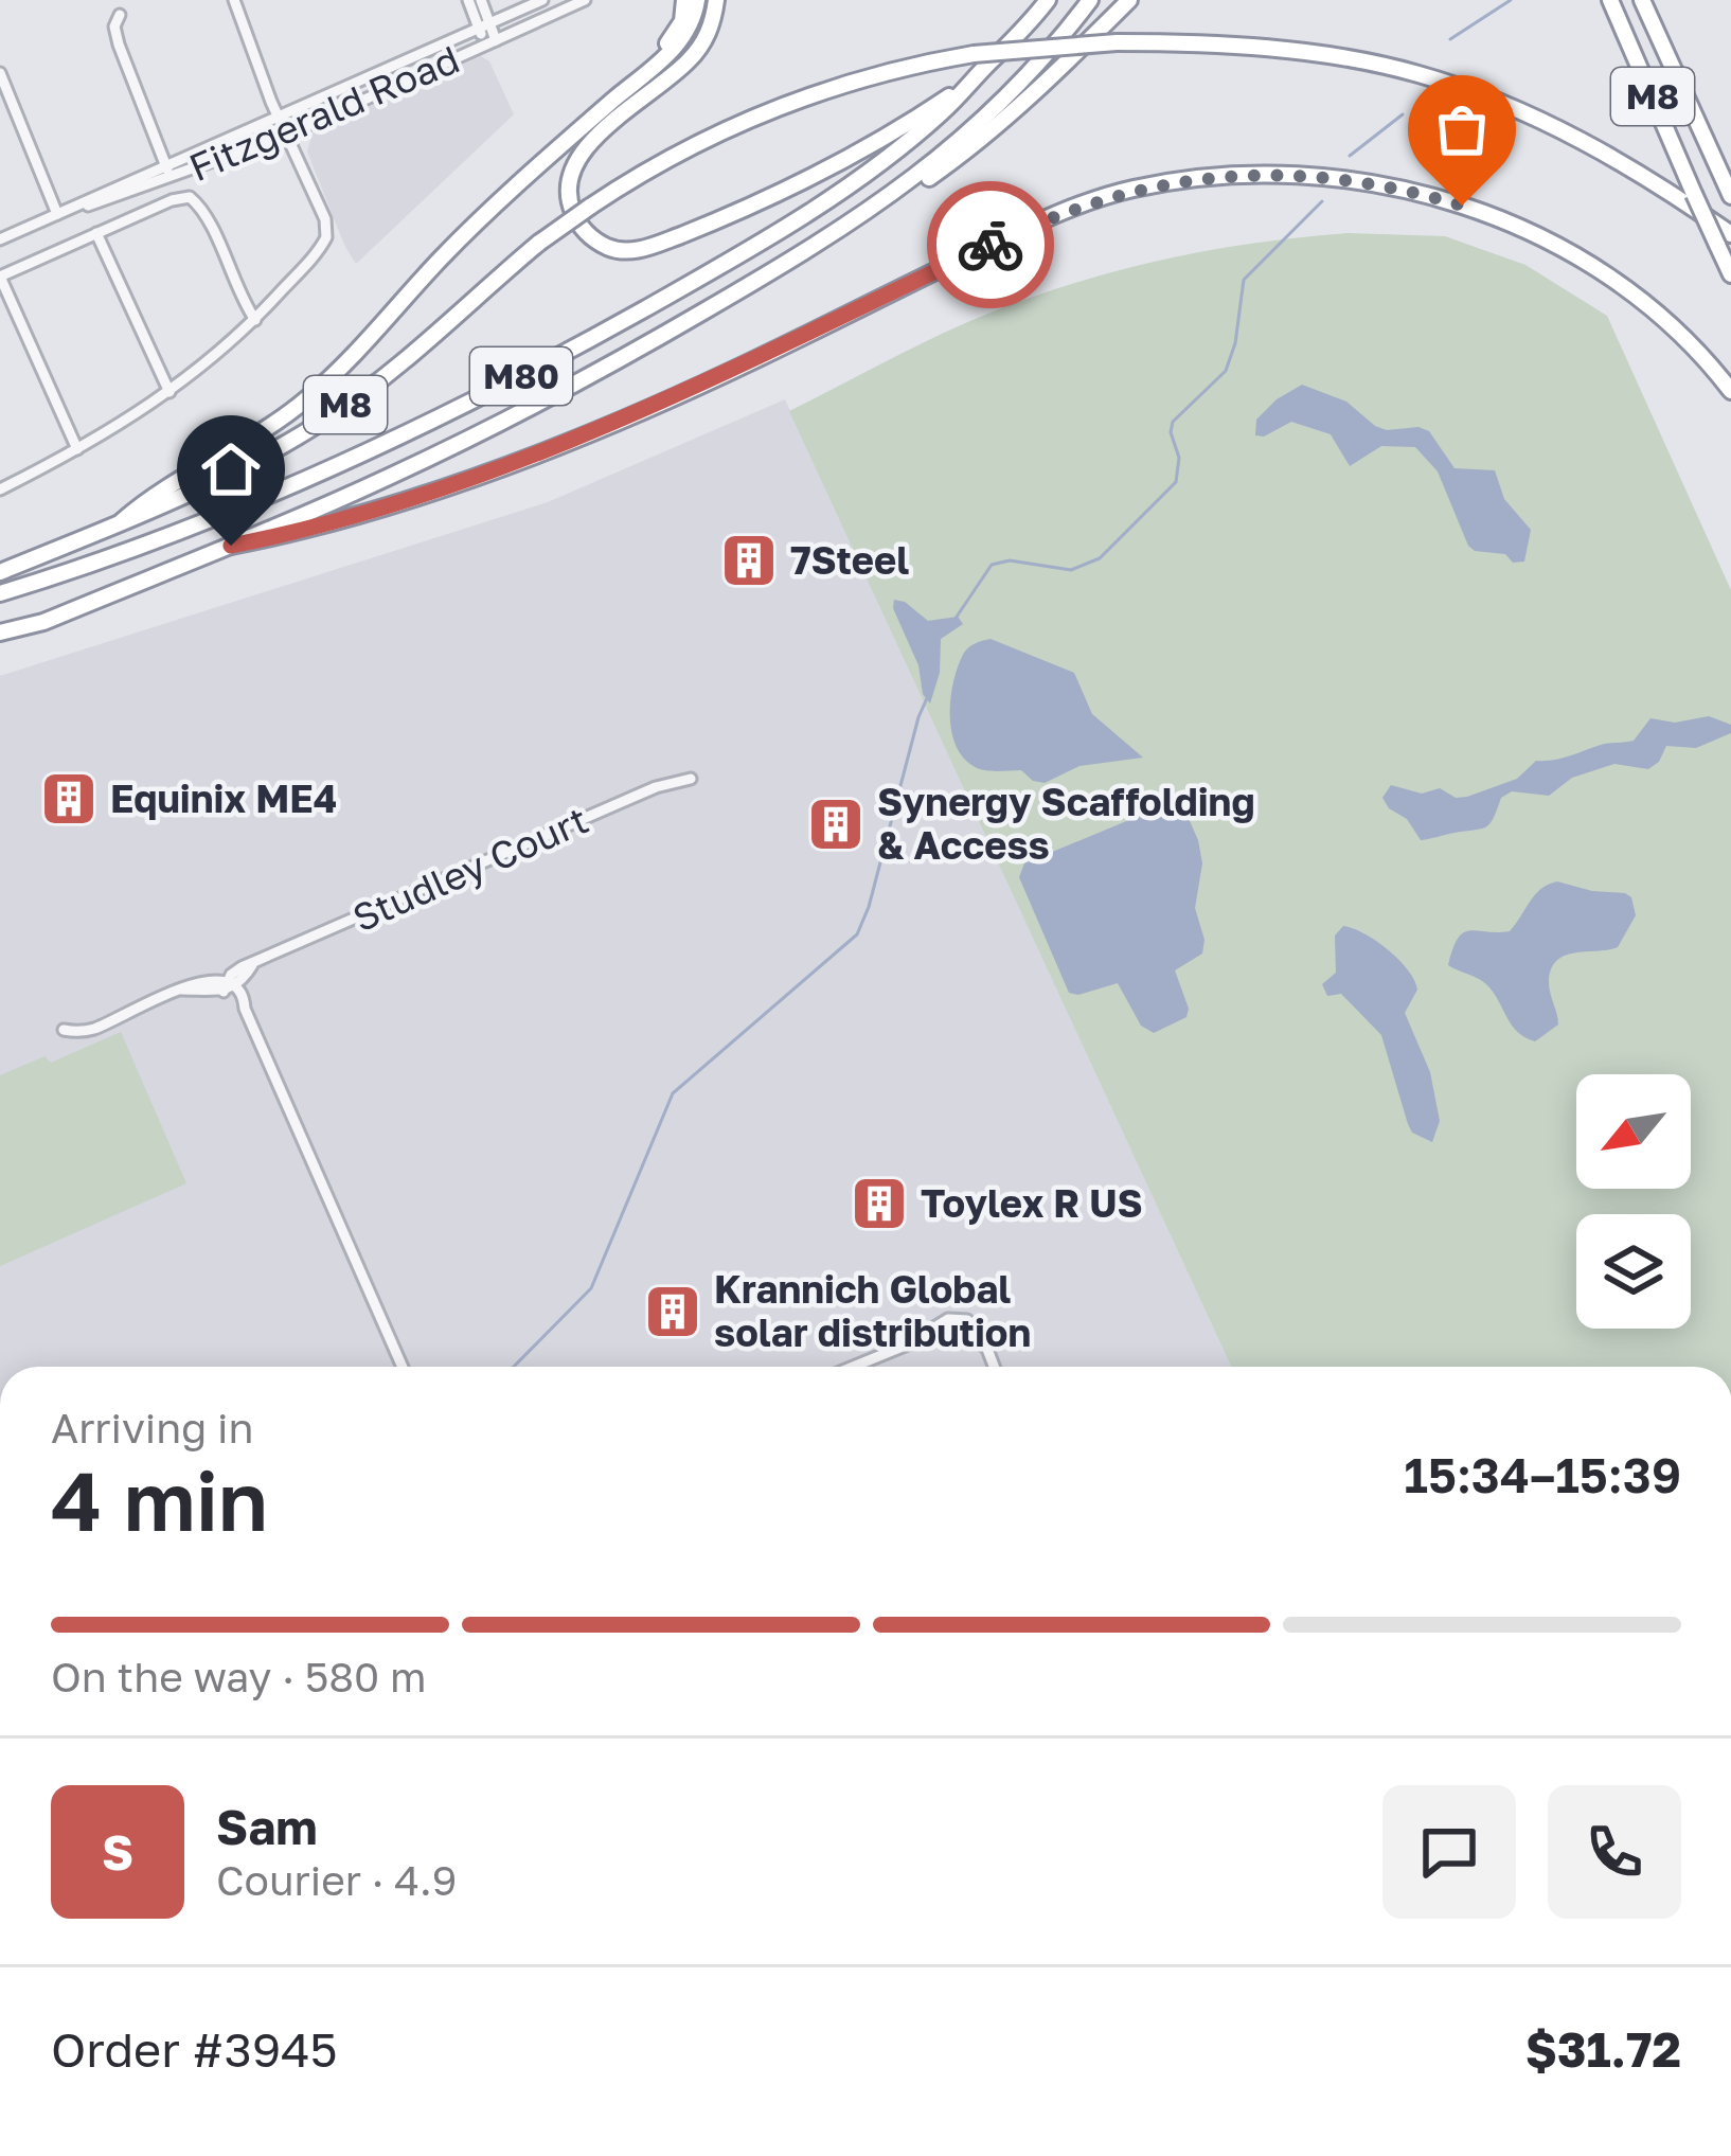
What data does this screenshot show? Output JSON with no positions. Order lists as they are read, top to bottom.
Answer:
{
  "streets": {
    "highway": ["M8", "M80"],
    "street": ["Fitzgerald Road", "Studley Court"]
  },
  "places": {
    "building": [
      "7Steel",
      "Equinix ME4",
      "Synergy Scaffolding & Access",
      "Toylex R US",
      "Krannich Global solar distribution"
    ]
  },
  "north": "bottom left",
  "page": {
    "heading": ["4 min", "Arriving in", "15:34–15:39"],
    "panel": [
      "Sam",
      "Courier · 4.9",
      "Order #3945",
      "$31.72"
    ],
    "bar": "On the way · 580 m",
    "round": "S"
  }
}
